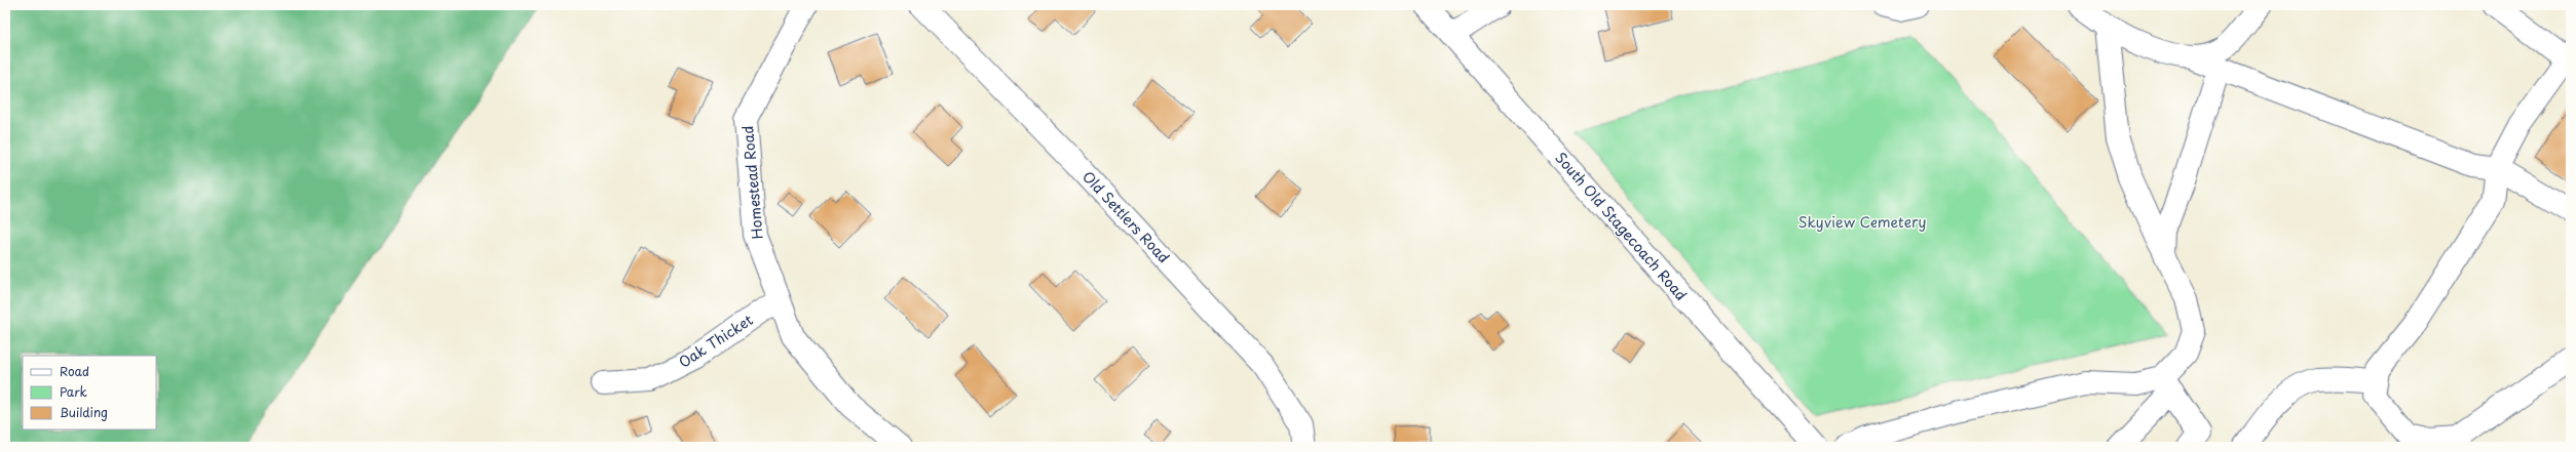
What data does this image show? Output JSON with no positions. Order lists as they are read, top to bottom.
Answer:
{
  "streets": {
    "street": [
      "Homestead Road",
      "Old Settlers Road",
      "South Old Stagecoach Road",
      "Oak Thicket"
    ]
  },
  "crossings": [
    ["Homestead Road", "Oak Thicket"]
  ],
  "parks": ["Skyview Cemetery"],
  "legend": ["Road", "Park", "Building"]
}
